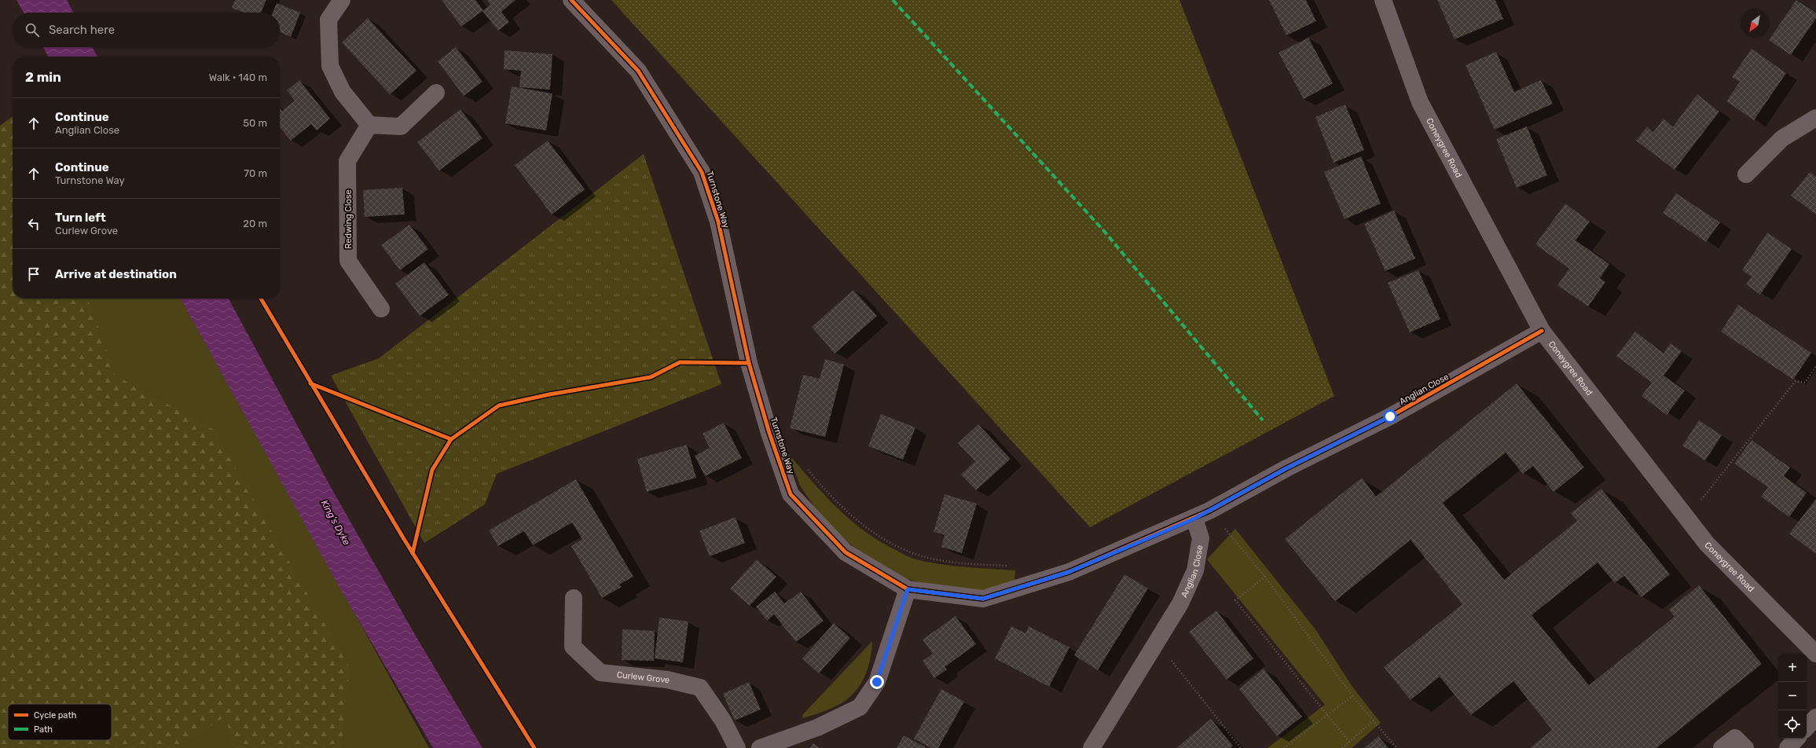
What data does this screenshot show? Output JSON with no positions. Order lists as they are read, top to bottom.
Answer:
{
  "streets": {
    "street": [
      "Coneygree Road",
      "Turnstone Way",
      "Redwing Close",
      "Anglian Close",
      "Curlew Grove"
    ]
  },
  "crossings": [
    ["Coneygree Road", "Anglian Close"],
    ["Turnstone Way", "Anglian Close"]
  ],
  "water": ["King's Dyke"],
  "legend": ["Cycle path", "Path"],
  "north": "bottom left",
  "page": {
    "search": "Search here",
    "heading": ["2 min", "Walk · 140 m"],
    "list": [
      ["Continue", "Anglian Close", "50 m"],
      ["Continue", "Turnstone Way", "70 m"],
      ["Turn left", "Curlew Grove", "20 m"],
      "Arrive at destination"
    ],
    "map_buttons": ["+", "−"]
  }
}
